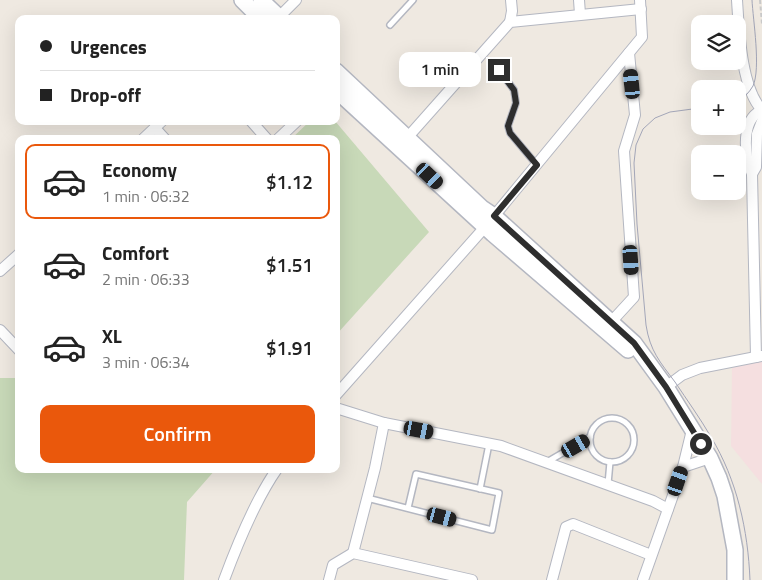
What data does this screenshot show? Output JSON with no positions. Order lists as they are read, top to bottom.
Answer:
{
  "page": {
    "map_buttons": ["+", "−"],
    "banner": ["Urgences", "Drop-off"],
    "bubble": "1 min",
    "list": [
      {
        "name": "Economy",
        "note": "1 min · 06:32",
        "value": "$1.12"
      },
      {
        "name": "Comfort",
        "note": "2 min · 06:33",
        "value": "$1.51"
      },
      {
        "name": "XL",
        "note": "3 min · 06:34",
        "value": "$1.91"
      }
    ],
    "buttons": "Confirm"
  }
}
